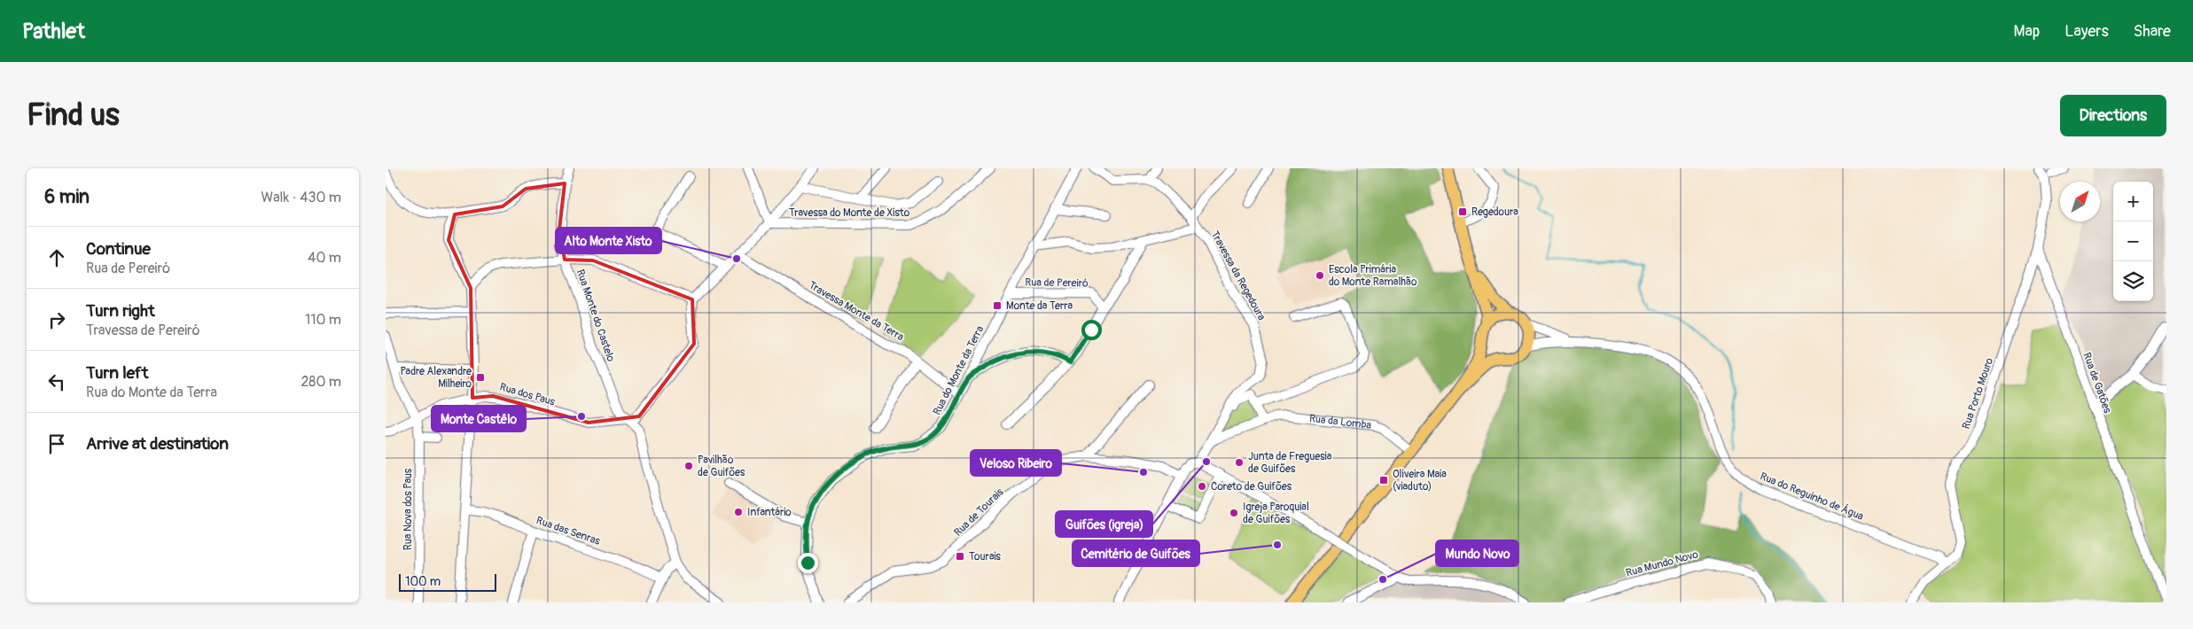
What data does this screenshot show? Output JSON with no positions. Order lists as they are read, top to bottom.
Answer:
{
  "streets": {
    "street": [
      "Travessa do Monte de Xisto",
      "Travessa da Regedoura",
      "Rua de Pereiró",
      "Travessa Monte da Terra",
      "Rua Monte do Castelo",
      "Rua do Monte da Terra",
      "Rua de Gatões",
      "Rua Porto Mouro",
      "Rua dos Paus",
      "Rua da Lomba",
      "Rua do Reguinho de Água",
      "Rua Nova dos Paus",
      "Rua de Tourais",
      "Rua das Senras",
      "Rua Mundo Novo"
    ]
  },
  "crossings": [
    ["Travessa da Regedoura", "Rua da Lomba"],
    ["Rua de Pereiró", "Rua do Monte da Terra"],
    ["Travessa Monte da Terra", "Rua do Monte da Terra"],
    ["Rua Monte do Castelo", "Rua dos Paus"],
    ["Rua de Gatões", "Rua Porto Mouro"],
    ["Rua Porto Mouro", "Rua do Reguinho de Água"],
    ["Rua dos Paus", "Rua Nova dos Paus"]
  ],
  "places": {
    "transit": [
      "Regedoura",
      "Monte da Terra",
      "Padre Alexandre Milheiro",
      "Oliveira Maia (viaduto)",
      "Tourais"
    ],
    "other": [
      "Alto Monte Xisto",
      "Escola Primária do Monte Ramalhão",
      "Monte Castêlo",
      "Guifões (igreja)",
      "Junta de Freguesia de Guifões",
      "Pavilhão de Guifões",
      "Veloso Ribeiro",
      "Coreto de Guifões",
      "Infantário",
      "Igreja Paroquial de Guifões",
      "Cemitério de Guifões",
      "Mundo Novo"
    ]
  },
  "scale_bar": "100 m",
  "north": "top right",
  "page": {
    "header": "Pathlet",
    "nav": ["Map", "Layers", "Share"],
    "buttons": "Directions",
    "title": "Find us",
    "heading": ["6 min", "Walk · 430 m"],
    "map_buttons": ["+", "−"],
    "list": [
      ["Continue", "Rua de Pereiró", "40 m"],
      ["Turn right", "Travessa de Pereiró", "110 m"],
      ["Turn left", "Rua do Monte da Terra", "280 m"],
      "Arrive at destination"
    ],
    "scale": "100 m"
  }
}
